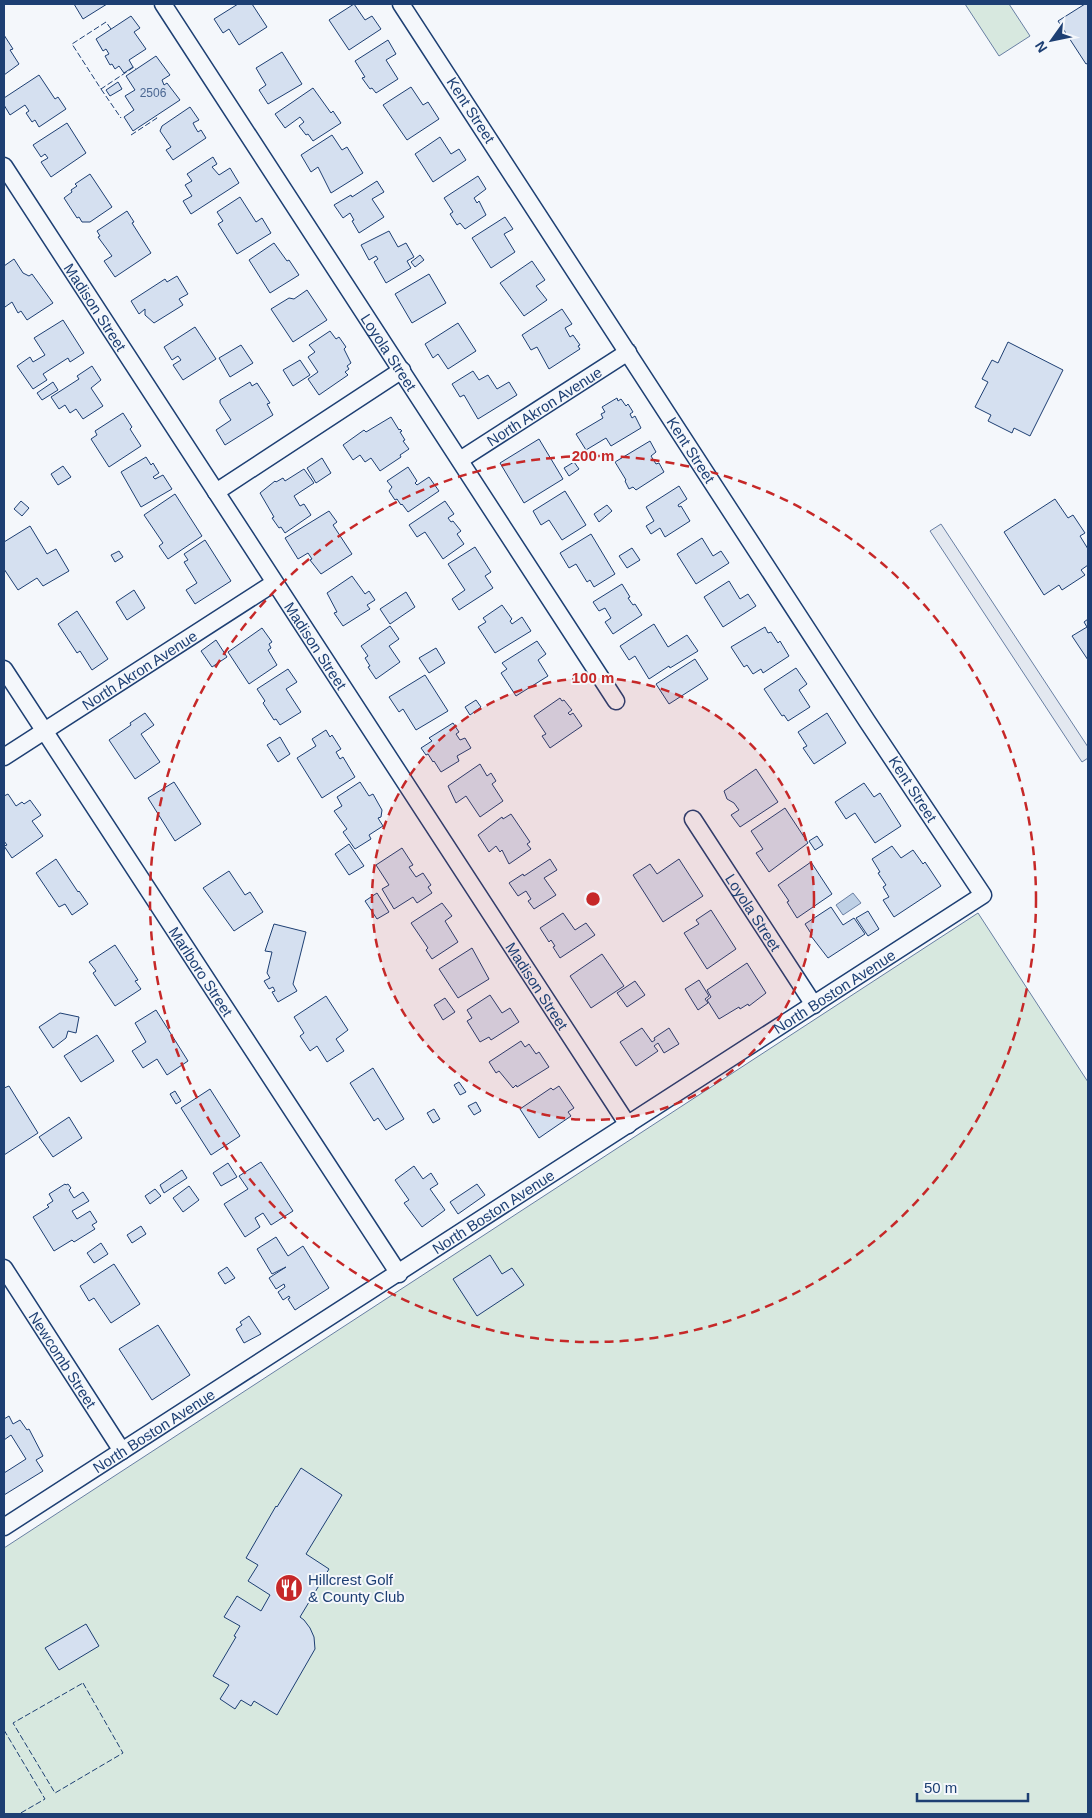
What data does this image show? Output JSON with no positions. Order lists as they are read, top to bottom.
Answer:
{
  "streets": {
    "street": [
      "Kent Street",
      "Madison Street",
      "Loyola Street",
      "North Akron Avenue",
      "Marlboro Street",
      "North Boston Avenue",
      "Newcomb Street"
    ]
  },
  "crossings": [
    ["Kent Street", "North Akron Avenue"],
    ["Kent Street", "North Boston Avenue"],
    ["Madison Street", "North Akron Avenue"],
    ["Madison Street", "North Boston Avenue"],
    ["Loyola Street", "North Akron Avenue"],
    ["Loyola Street", "North Boston Avenue"],
    ["North Akron Avenue", "Marlboro Street"],
    ["Marlboro Street", "North Boston Avenue"],
    ["North Boston Avenue", "Newcomb Street"]
  ],
  "places": {
    "restaurant": ["Hillcrest Golf & County Club"]
  },
  "house_numbers": ["2506"],
  "scale_bar": "50 m",
  "north": "bottom left",
  "rings": ["200 m", "100 m"]
}
